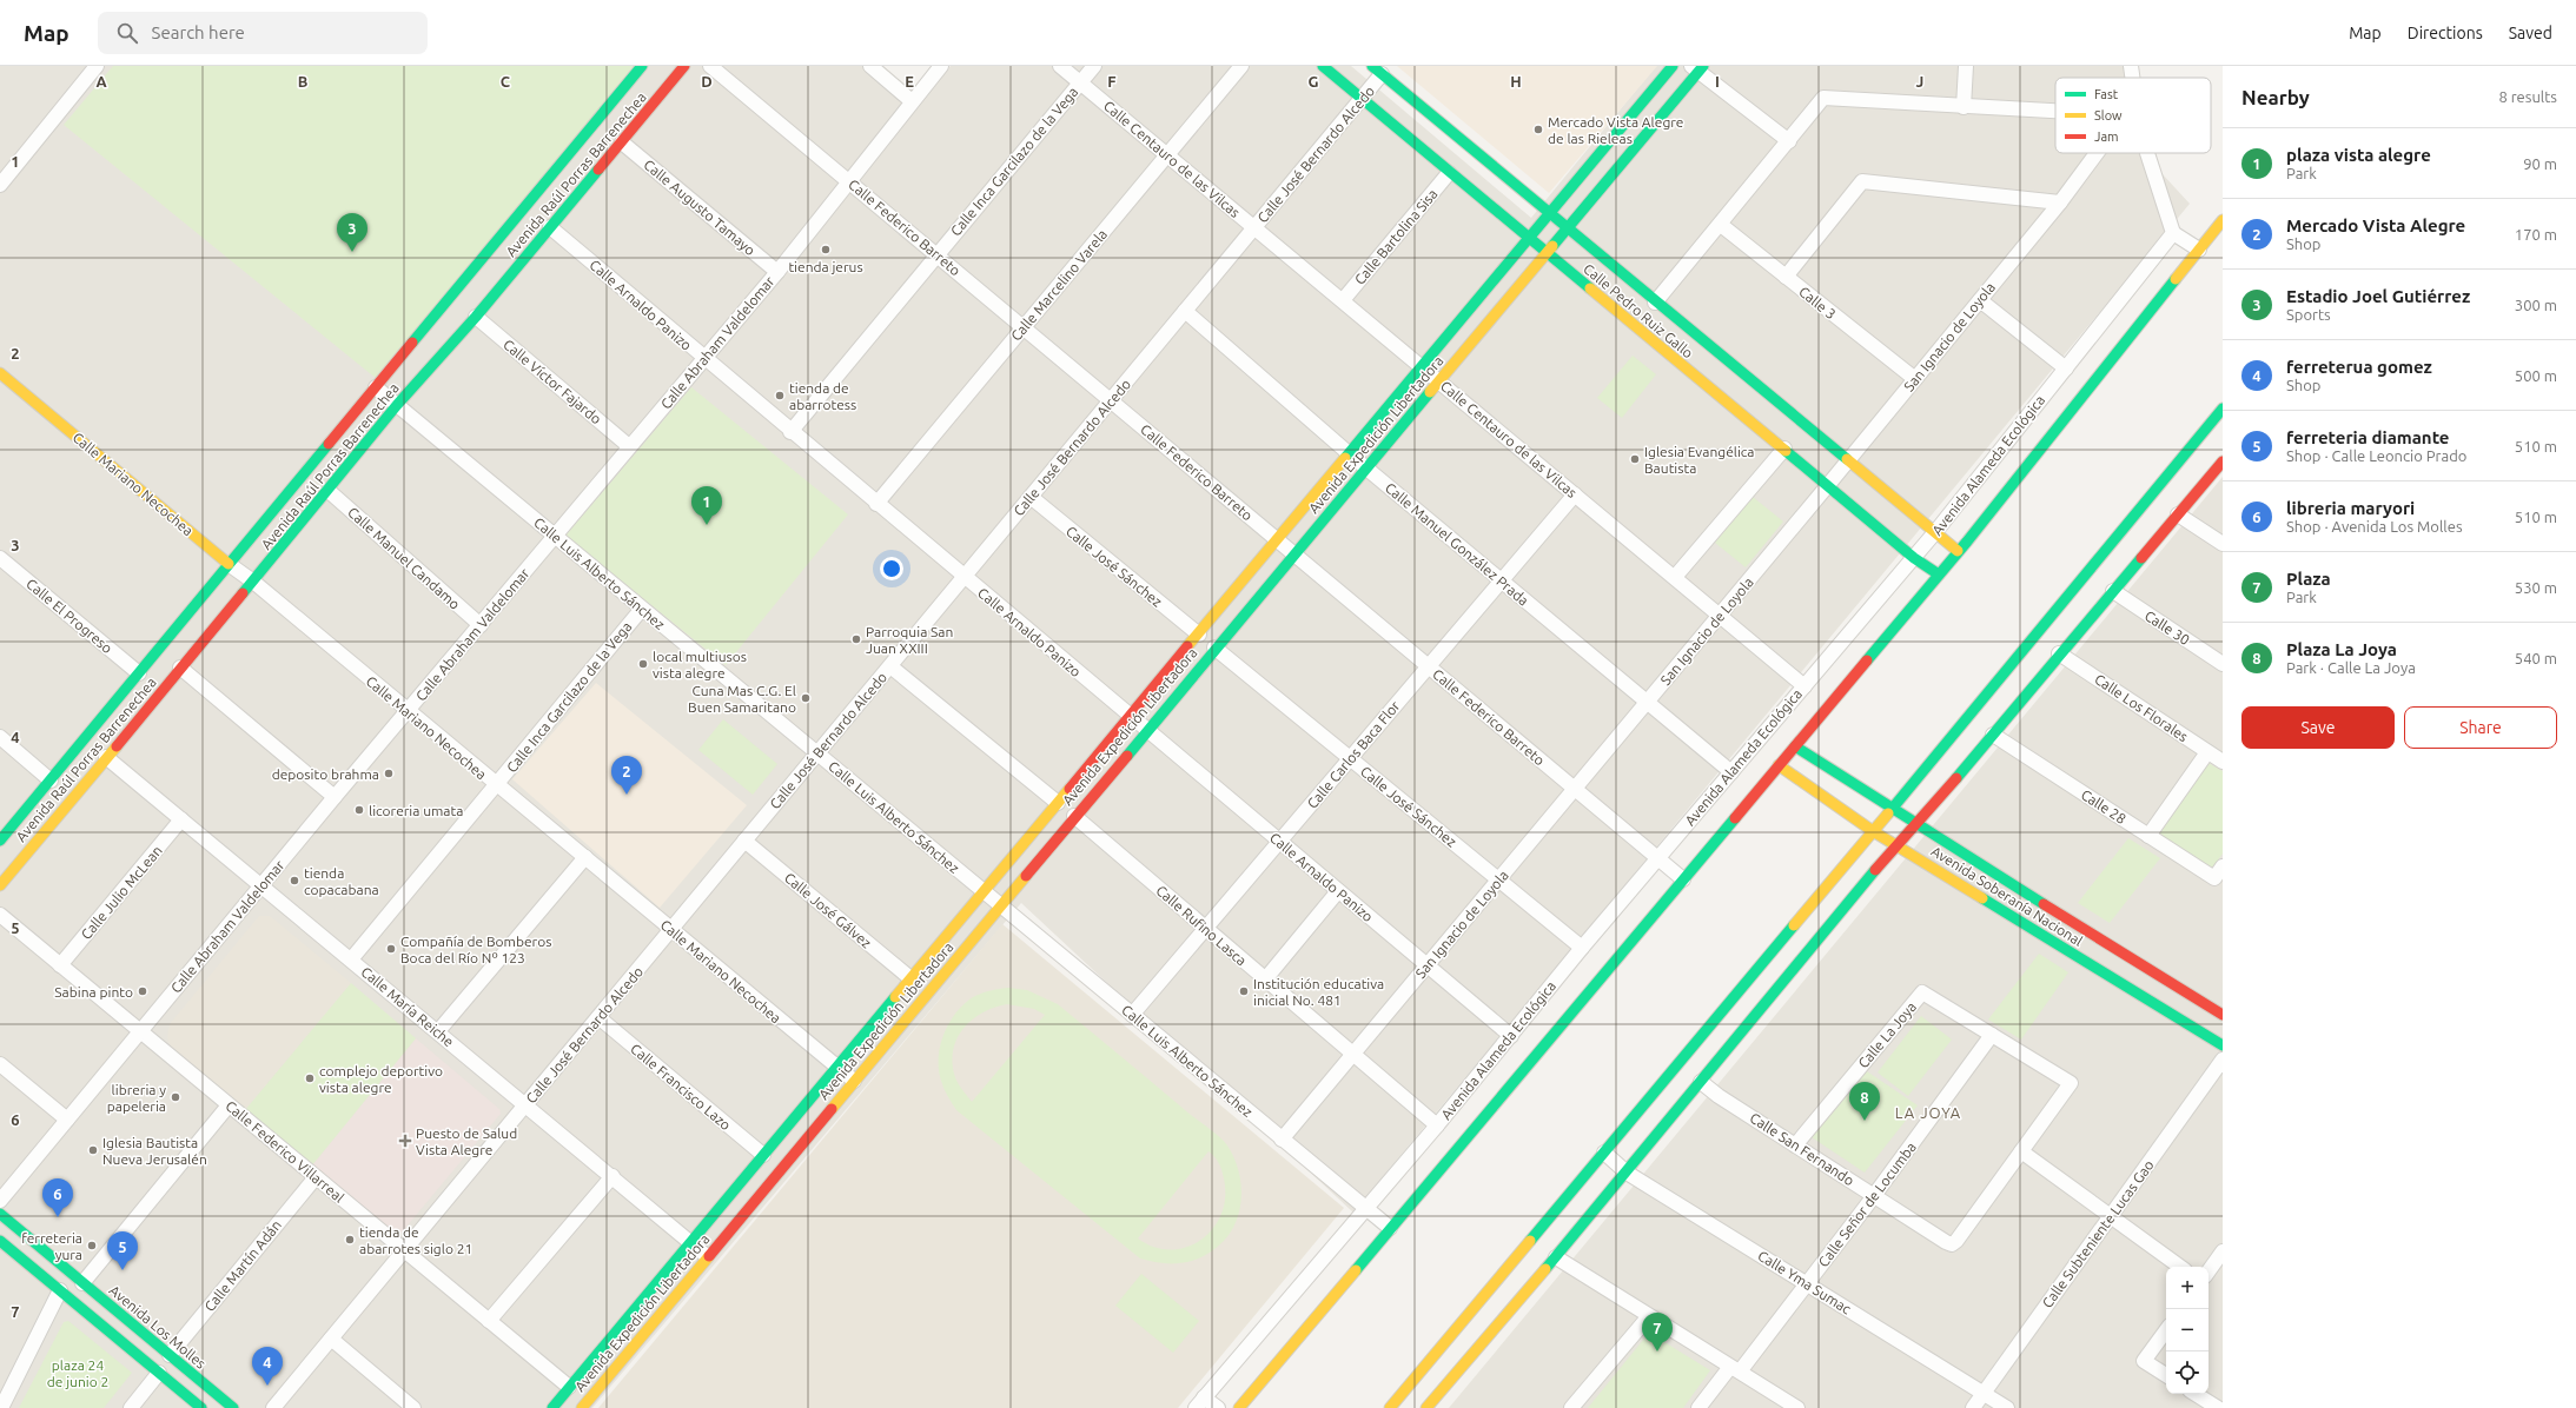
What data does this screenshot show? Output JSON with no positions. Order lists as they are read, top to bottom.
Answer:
{
  "streets": {
    "street": [
      "Calle José Bernardo Alcedo",
      "Calle Centauro de las Vilcas",
      "Calle Inca Garcilazo de la Vega",
      "Avenida Raúl Porras Barrenechea",
      "Calle Augusto Tamayo",
      "Calle Federico Barreto",
      "Calle Bartolina Sisa",
      "Calle Marcelino Varela",
      "Calle 3",
      "Calle Arnaldo Panizo",
      "Calle Pedro Ruiz Gallo",
      "San Ignacio de Loyola",
      "Calle Abraham Valdelomar",
      "Calle Víctor Fajardo",
      "Avenida Expedición Libertadora",
      "Avenida Alameda Ecológica",
      "Calle Mariano Necochea",
      "Calle Manuel González Prada",
      "Calle Manuel Candamo",
      "Calle José Sánchez",
      "Calle Luis Alberto Sánchez",
      "Calle El Progreso",
      "Calle 30",
      "Calle Los Florales",
      "Calle Carlos Baca Flor",
      "Calle 28",
      "Calle Julio McLean",
      "Avenida Soberanía Nacional",
      "Calle José Gálvez",
      "Calle Rufino Lasca",
      "Calle María Reiche",
      "Calle La Joya",
      "Calle Francisco Lazo",
      "Calle San Fernando",
      "Calle Federico Villarreal",
      "Calle Señor de Locumba",
      "Calle Subteniente Lucas Gao",
      "Calle Martín Adán",
      "Calle Yma Sumac",
      "Avenida Los Molles"
    ]
  },
  "crossings": [
    ["Calle José Bernardo Alcedo", "Calle Centauro de las Vilcas"],
    ["Calle José Bernardo Alcedo", "Calle Federico Barreto"],
    ["Calle José Bernardo Alcedo", "Calle Arnaldo Panizo"],
    ["Calle José Bernardo Alcedo", "Calle Pedro Ruiz Gallo"],
    ["Calle José Bernardo Alcedo", "Calle Mariano Necochea"],
    ["Calle José Bernardo Alcedo", "Calle Manuel González Prada"],
    ["Calle José Bernardo Alcedo", "Calle José Sánchez"],
    ["Calle José Bernardo Alcedo", "Calle Luis Alberto Sánchez"],
    ["Calle José Bernardo Alcedo", "Calle José Gálvez"],
    ["Calle José Bernardo Alcedo", "Calle María Reiche"],
    ["Calle José Bernardo Alcedo", "Calle Francisco Lazo"],
    ["Calle José Bernardo Alcedo", "Calle Federico Villarreal"],
    ["Calle Centauro de las Vilcas", "Calle Inca Garcilazo de la Vega"],
    ["Calle Centauro de las Vilcas", "Calle Bartolina Sisa"],
    ["Calle Centauro de las Vilcas", "Calle Marcelino Varela"],
    ["Calle Centauro de las Vilcas", "San Ignacio de Loyola"],
    ["Calle Centauro de las Vilcas", "Avenida Expedición Libertadora"],
    ["Calle Centauro de las Vilcas", "Avenida Alameda Ecológica"],
    ["Calle Centauro de las Vilcas", "Calle Carlos Baca Flor"],
    ["Calle Inca Garcilazo de la Vega", "Calle Federico Barreto"],
    ["Calle Inca Garcilazo de la Vega", "Calle Arnaldo Panizo"],
    ["Calle Inca Garcilazo de la Vega", "Calle Mariano Necochea"],
    ["Calle Inca Garcilazo de la Vega", "Calle Luis Alberto Sánchez"],
    ["Calle Inca Garcilazo de la Vega", "Calle María Reiche"],
    ["Avenida Raúl Porras Barrenechea", "Calle Augusto Tamayo"],
    ["Avenida Raúl Porras Barrenechea", "Calle Arnaldo Panizo"],
    ["Avenida Raúl Porras Barrenechea", "Calle Víctor Fajardo"],
    ["Avenida Raúl Porras Barrenechea", "Calle Mariano Necochea"],
    ["Avenida Raúl Porras Barrenechea", "Calle Manuel Candamo"],
    ["Avenida Raúl Porras Barrenechea", "Calle Luis Alberto Sánchez"],
    ["Avenida Raúl Porras Barrenechea", "Calle El Progreso"],
    ["Avenida Raúl Porras Barrenechea", "Calle María Reiche"],
    ["Calle Augusto Tamayo", "Calle Abraham Valdelomar"],
    ["Calle Federico Barreto", "Calle Marcelino Varela"],
    ["Calle Federico Barreto", "San Ignacio de Loyola"],
    ["Calle Federico Barreto", "Calle Abraham Valdelomar"],
    ["Calle Federico Barreto", "Avenida Expedición Libertadora"],
    ["Calle Federico Barreto", "Avenida Alameda Ecológica"],
    ["Calle Federico Barreto", "Calle Carlos Baca Flor"],
    ["Calle Bartolina Sisa", "Calle Pedro Ruiz Gallo"],
    ["Calle Marcelino Varela", "Calle Arnaldo Panizo"],
    ["Calle 3", "San Ignacio de Loyola"],
    ["Calle Arnaldo Panizo", "San Ignacio de Loyola"],
    ["Calle Arnaldo Panizo", "Calle Abraham Valdelomar"],
    ["Calle Arnaldo Panizo", "Avenida Expedición Libertadora"],
    ["Calle Arnaldo Panizo", "Avenida Alameda Ecológica"],
    ["Calle Arnaldo Panizo", "Calle Carlos Baca Flor"],
    ["Calle Pedro Ruiz Gallo", "San Ignacio de Loyola"],
    ["Calle Pedro Ruiz Gallo", "Avenida Expedición Libertadora"],
    ["Calle Pedro Ruiz Gallo", "Avenida Alameda Ecológica"],
    ["San Ignacio de Loyola", "Calle Manuel González Prada"],
    ["San Ignacio de Loyola", "Calle José Sánchez"],
    ["San Ignacio de Loyola", "Calle Luis Alberto Sánchez"],
    ["San Ignacio de Loyola", "Calle Rufino Lasca"],
    ["Calle Abraham Valdelomar", "Calle Víctor Fajardo"],
    ["Calle Abraham Valdelomar", "Calle Mariano Necochea"],
    ["Calle Abraham Valdelomar", "Calle Manuel Candamo"],
    ["Calle Abraham Valdelomar", "Calle Luis Alberto Sánchez"],
    ["Calle Abraham Valdelomar", "Calle María Reiche"],
    ["Calle Abraham Valdelomar", "Calle Federico Villarreal"],
    ["Avenida Expedición Libertadora", "Calle Mariano Necochea"],
    ["Avenida Expedición Libertadora", "Calle Manuel González Prada"],
    ["Avenida Expedición Libertadora", "Calle José Sánchez"],
    ["Avenida Expedición Libertadora", "Calle Luis Alberto Sánchez"],
    ["Avenida Expedición Libertadora", "Calle José Gálvez"],
    ["Avenida Expedición Libertadora", "Calle Rufino Lasca"],
    ["Avenida Expedición Libertadora", "Calle María Reiche"],
    ["Avenida Expedición Libertadora", "Calle Francisco Lazo"],
    ["Avenida Expedición Libertadora", "Calle Federico Villarreal"],
    ["Avenida Alameda Ecológica", "Calle Manuel González Prada"],
    ["Avenida Alameda Ecológica", "Calle José Sánchez"],
    ["Avenida Alameda Ecológica", "Calle Luis Alberto Sánchez"],
    ["Avenida Alameda Ecológica", "Avenida Soberanía Nacional"],
    ["Avenida Alameda Ecológica", "Calle Rufino Lasca"],
    ["Calle Manuel González Prada", "Calle Carlos Baca Flor"],
    ["Calle José Sánchez", "Calle Carlos Baca Flor"],
    ["Calle Luis Alberto Sánchez", "Calle Carlos Baca Flor"],
    ["Calle Carlos Baca Flor", "Calle Rufino Lasca"],
    ["Calle Julio McLean", "Calle María Reiche"],
    ["Calle Julio McLean", "Calle Federico Villarreal"],
    ["Calle La Joya", "Calle San Fernando"],
    ["Calle La Joya", "Calle Señor de Locumba"],
    ["Calle San Fernando", "Calle Señor de Locumba"],
    ["Calle Federico Villarreal", "Calle Martín Adán"],
    ["Calle Señor de Locumba", "Calle Yma Sumac"],
    ["Calle Subteniente Lucas Gao", "Calle Yma Sumac"],
    ["Calle Martín Adán", "Avenida Los Molles"]
  ],
  "districts": ["LA JOYA"],
  "parks": ["plaza 24 de junio 2"],
  "places": {
    "other": [
      "Mercado Vista Alegre de las Rieleas",
      "tienda jerus",
      "tienda de abarrotess",
      "Iglesia Evangélica Bautista",
      "Parroquia San Juan XXIII",
      "local multiusos vista alegre",
      "Cuna Mas C.G. El Buen Samaritano",
      "deposito brahma",
      "licoreria umata",
      "tienda copacabana",
      "Compañía de Bomberos Boca del Río Nº 123",
      "Sabina pinto",
      "Institución educativa inicial No. 481",
      "complejo deportivo vista alegre",
      "libreria y papeleria",
      "Iglesia Bautista Nueva Jerusalén",
      "tienda de abarrotes siglo 21",
      "ferreteria yura"
    ],
    "health": ["Puesto de Salud Vista Alegre"]
  },
  "legend": ["Fast", "Slow", "Jam"],
  "page": {
    "header": "Map",
    "search": "Search here",
    "nav": ["Map", "Directions", "Saved"],
    "heading": ["Nearby", "8 results"],
    "list": [
      {
        "mark": "1",
        "name": "plaza vista alegre",
        "note": "Park",
        "value": "90 m"
      },
      {
        "mark": "2",
        "name": "Mercado Vista Alegre",
        "note": "Shop",
        "value": "170 m"
      },
      {
        "mark": "3",
        "name": "Estadio Joel Gutiérrez",
        "note": "Sports",
        "value": "300 m"
      },
      {
        "mark": "4",
        "name": "ferreterua gomez",
        "note": "Shop",
        "value": "500 m"
      },
      {
        "mark": "5",
        "name": "ferreteria diamante",
        "note": "Shop · Calle Leoncio Prado",
        "value": "510 m"
      },
      {
        "mark": "6",
        "name": "libreria maryori",
        "note": "Shop · Avenida Los Molles",
        "value": "510 m"
      },
      {
        "mark": "7",
        "name": "Plaza",
        "note": "Park",
        "value": "530 m"
      },
      {
        "mark": "8",
        "name": "Plaza La Joya",
        "note": "Park · Calle La Joya",
        "value": "540 m"
      }
    ],
    "pins": [
      "3",
      "1",
      "2",
      "8",
      "6",
      "5",
      "7",
      "4"
    ],
    "buttons": ["Save", "Share"],
    "map_buttons": ["+", "−"]
  },
  "grid": {
    "columns": [
      "A",
      "B",
      "C",
      "D",
      "E",
      "F",
      "G",
      "H",
      "I",
      "J"
    ],
    "rows": [
      "1",
      "2",
      "3",
      "4",
      "5",
      "6",
      "7"
    ]
  }
}
